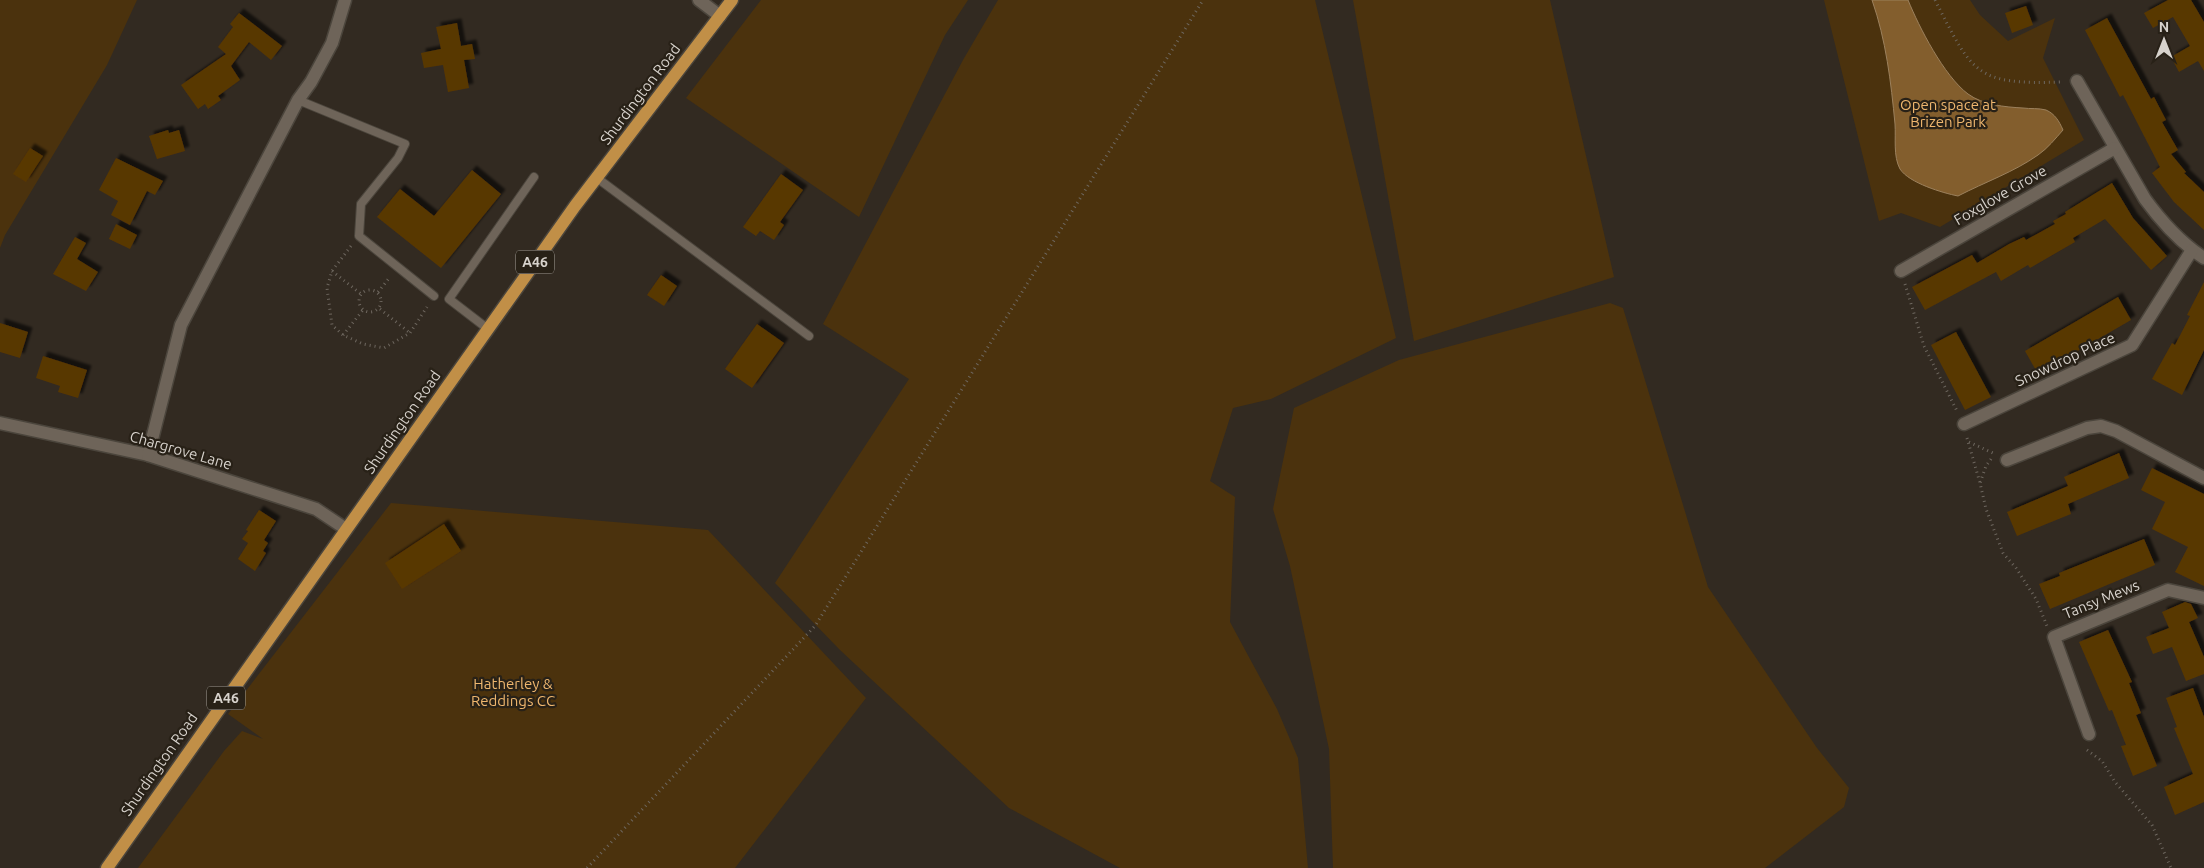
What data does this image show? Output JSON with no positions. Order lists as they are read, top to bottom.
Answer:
{
  "streets": {
    "main road": ["Shurdington Road", "A46"],
    "street": [
      "Foxglove Grove",
      "Snowdrop Place",
      "Chargrove Lane",
      "Tansy Mews"
    ]
  },
  "crossings": [
    ["Shurdington Road", "Chargrove Lane"]
  ],
  "parks": ["Open space at Brizen Park", "Hatherley & Reddings CC"],
  "north": "top"
}
